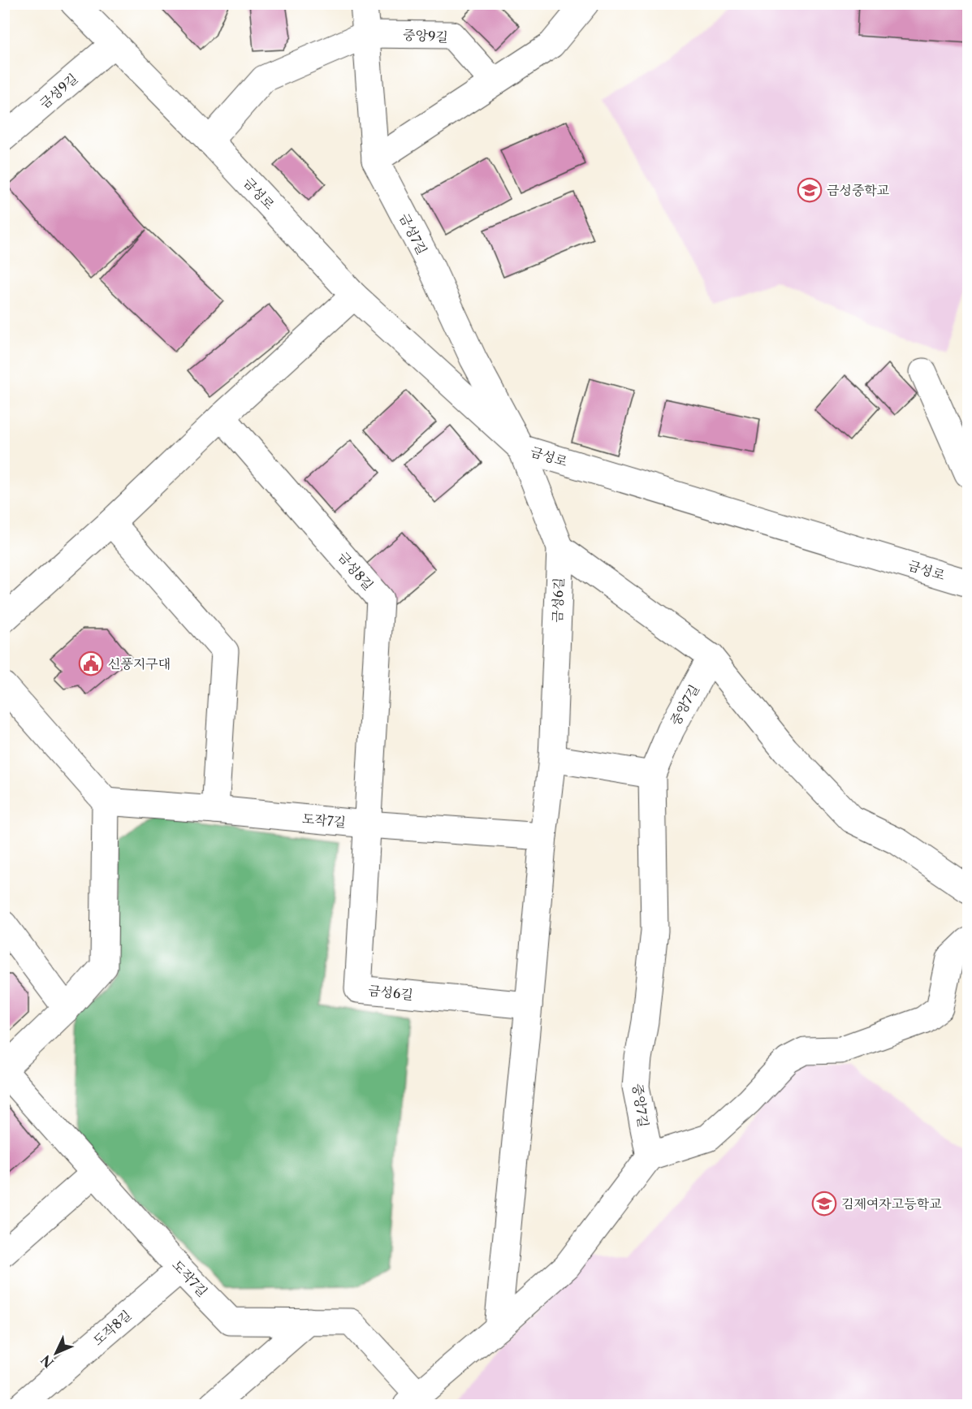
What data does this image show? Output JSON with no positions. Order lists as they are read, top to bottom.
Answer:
{
  "streets": {
    "street": [
      "중앙9길",
      "금성9길",
      "금성로",
      "금성7길",
      "금성8길",
      "금성6길",
      "중앙7길",
      "도작7길",
      "도작8길"
    ]
  },
  "crossings": [
    ["중앙9길", "금성7길"],
    ["금성9길", "금성로"],
    ["금성로", "금성7길"],
    ["금성로", "금성6길"],
    ["금성7길", "금성6길"],
    ["금성8길", "금성6길"],
    ["금성8길", "도작7길"],
    ["금성6길", "도작7길"],
    ["도작7길", "도작8길"]
  ],
  "places": {
    "school or university": ["금성중학교", "김제여자고등학교"],
    "public building": ["신풍지구대"]
  },
  "north": "bottom left"
}
